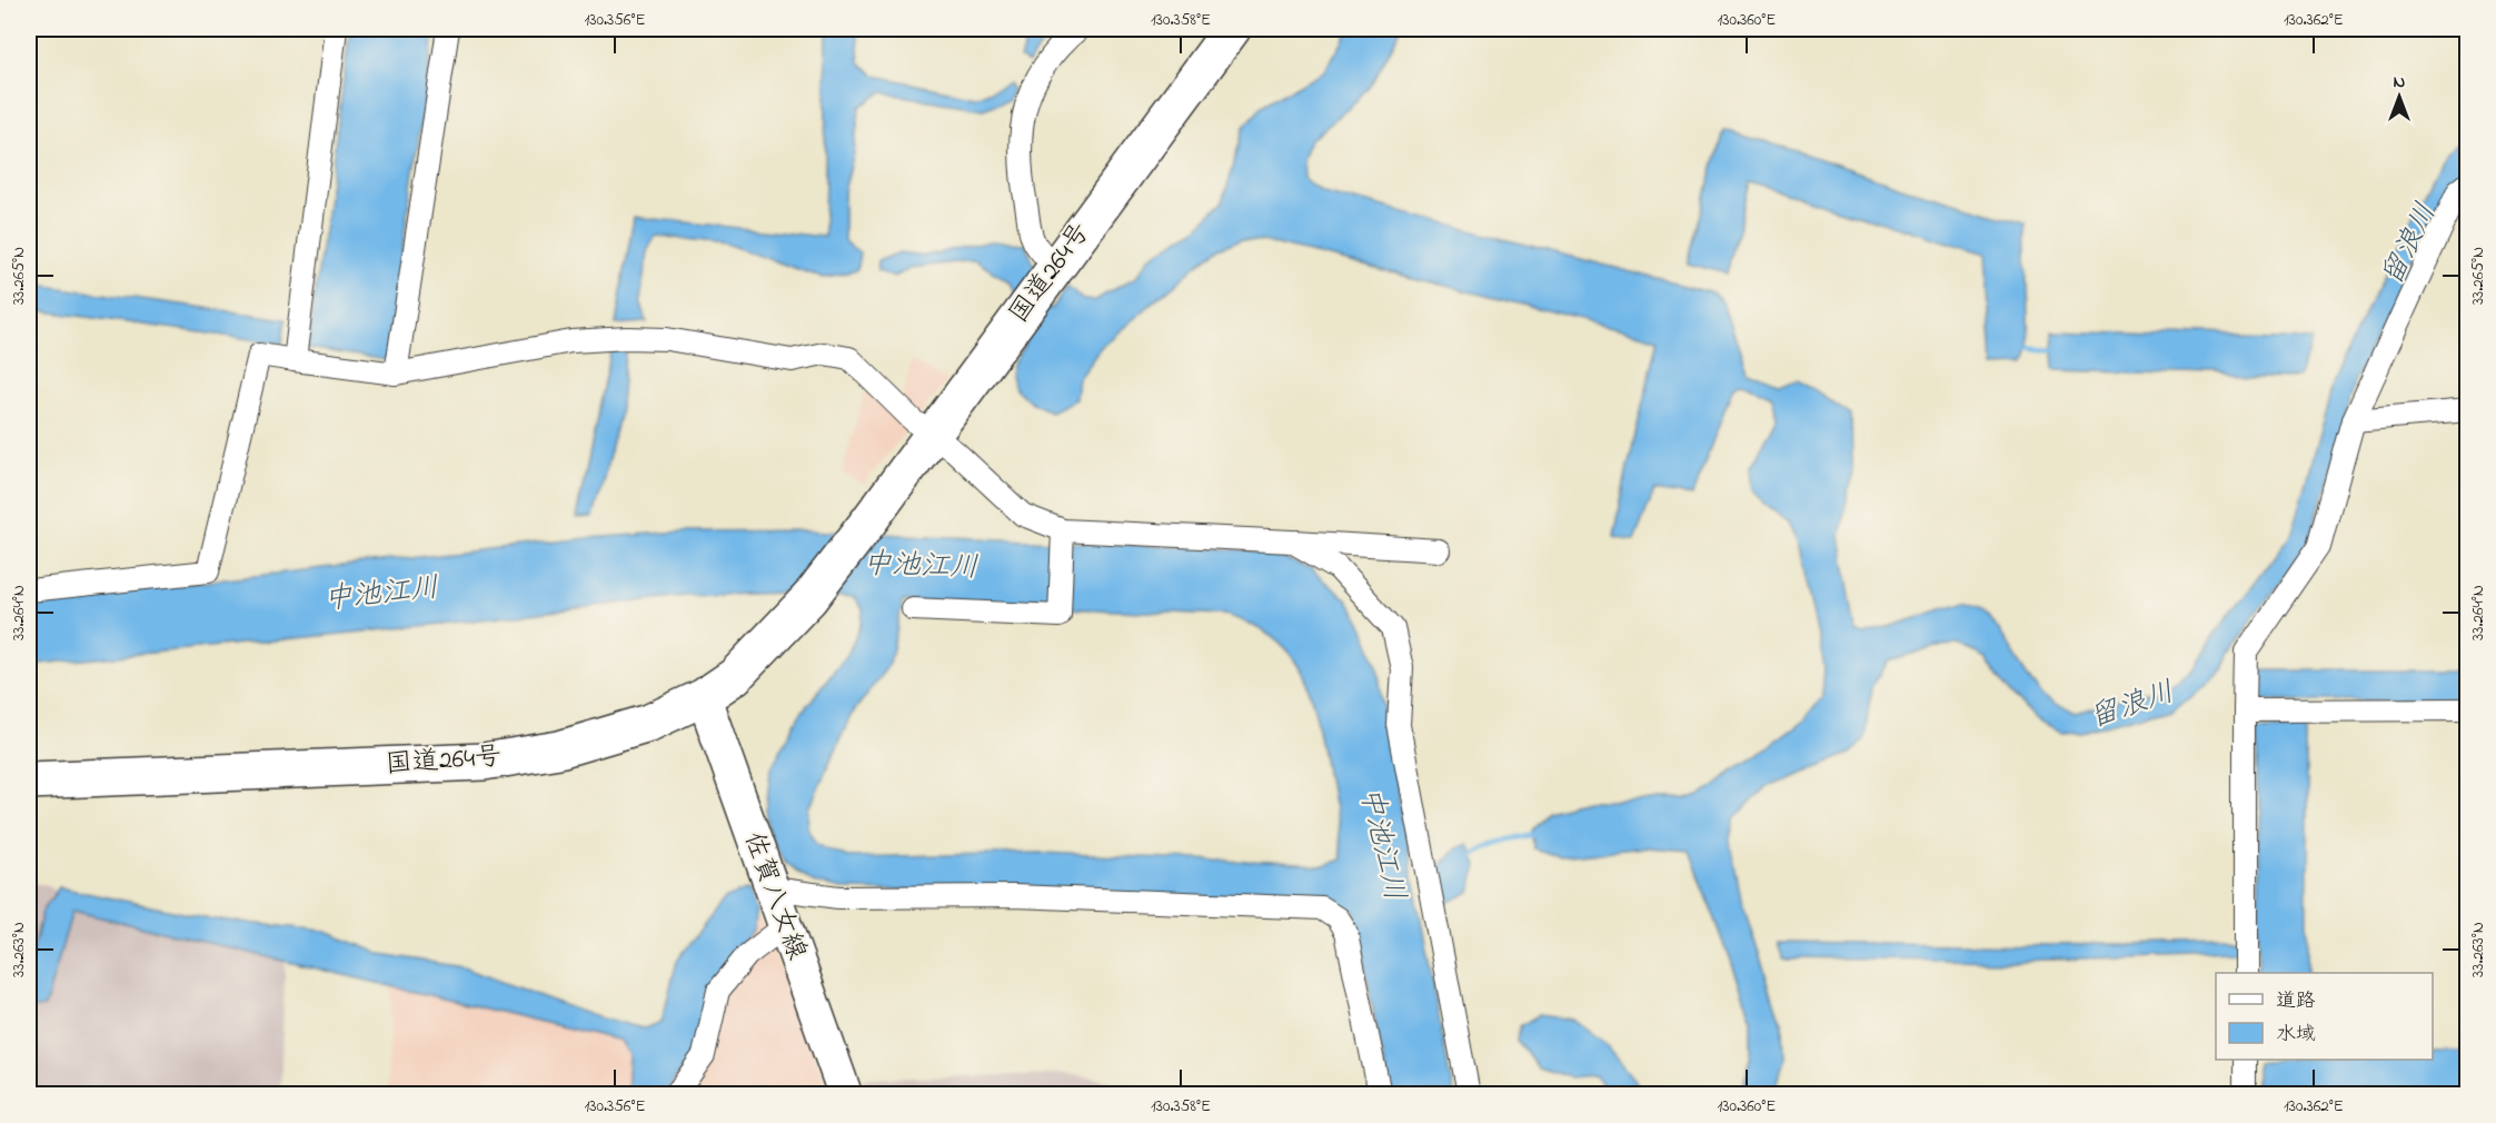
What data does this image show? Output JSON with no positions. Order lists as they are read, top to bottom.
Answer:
{
  "streets": {
    "highway": ["国道264号"],
    "main road": ["佐賀八女線"]
  },
  "crossings": [
    ["国道264号", "佐賀八女線"]
  ],
  "water": ["留浪川", "中池江川"],
  "legend": ["道路", "水域"],
  "north": "top",
  "coordinates": [
    "130.356°E",
    "130.358°E",
    "130.360°E",
    "130.362°E",
    "33.265°N",
    "33.264°N",
    "33.263°N"
  ]
}
